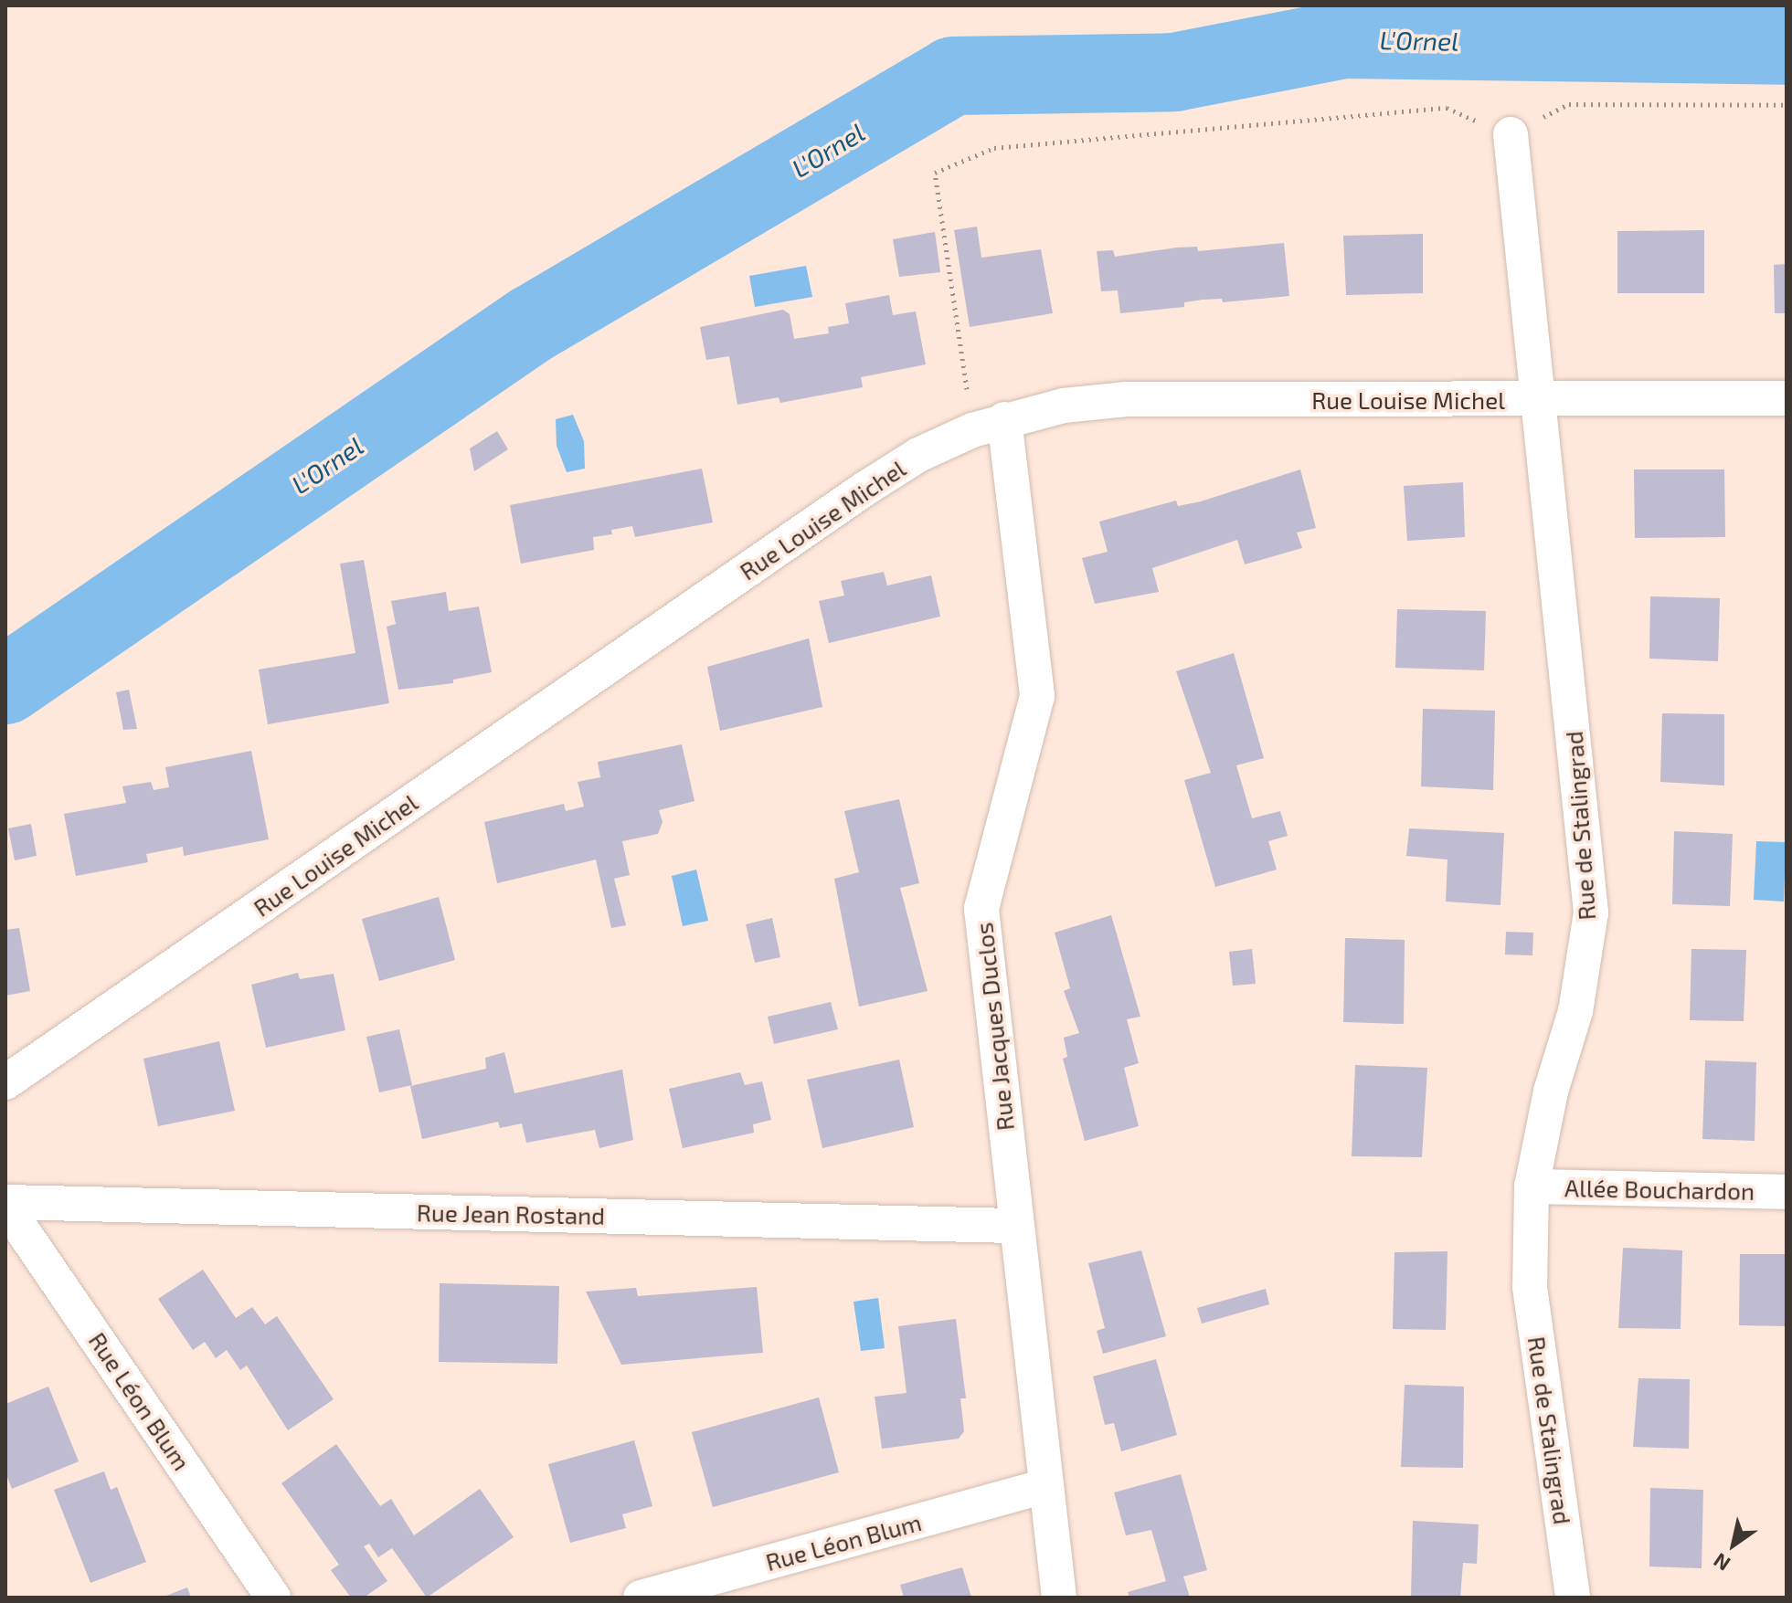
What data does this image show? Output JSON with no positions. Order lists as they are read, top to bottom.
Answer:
{
  "streets": {
    "street": [
      "Rue Louise Michel",
      "Rue de Stalingrad",
      "Rue Jacques Duclos",
      "Allée Bouchardon",
      "Rue Jean Rostand",
      "Rue Léon Blum"
    ]
  },
  "crossings": [
    ["Rue Louise Michel", "Rue de Stalingrad"],
    ["Rue Louise Michel", "Rue Jacques Duclos"],
    ["Rue de Stalingrad", "Allée Bouchardon"],
    ["Rue Jacques Duclos", "Rue Jean Rostand"],
    ["Rue Jacques Duclos", "Rue Léon Blum"],
    ["Rue Jean Rostand", "Rue Léon Blum"]
  ],
  "water": ["L'Ornel"],
  "north": "bottom left"
}
